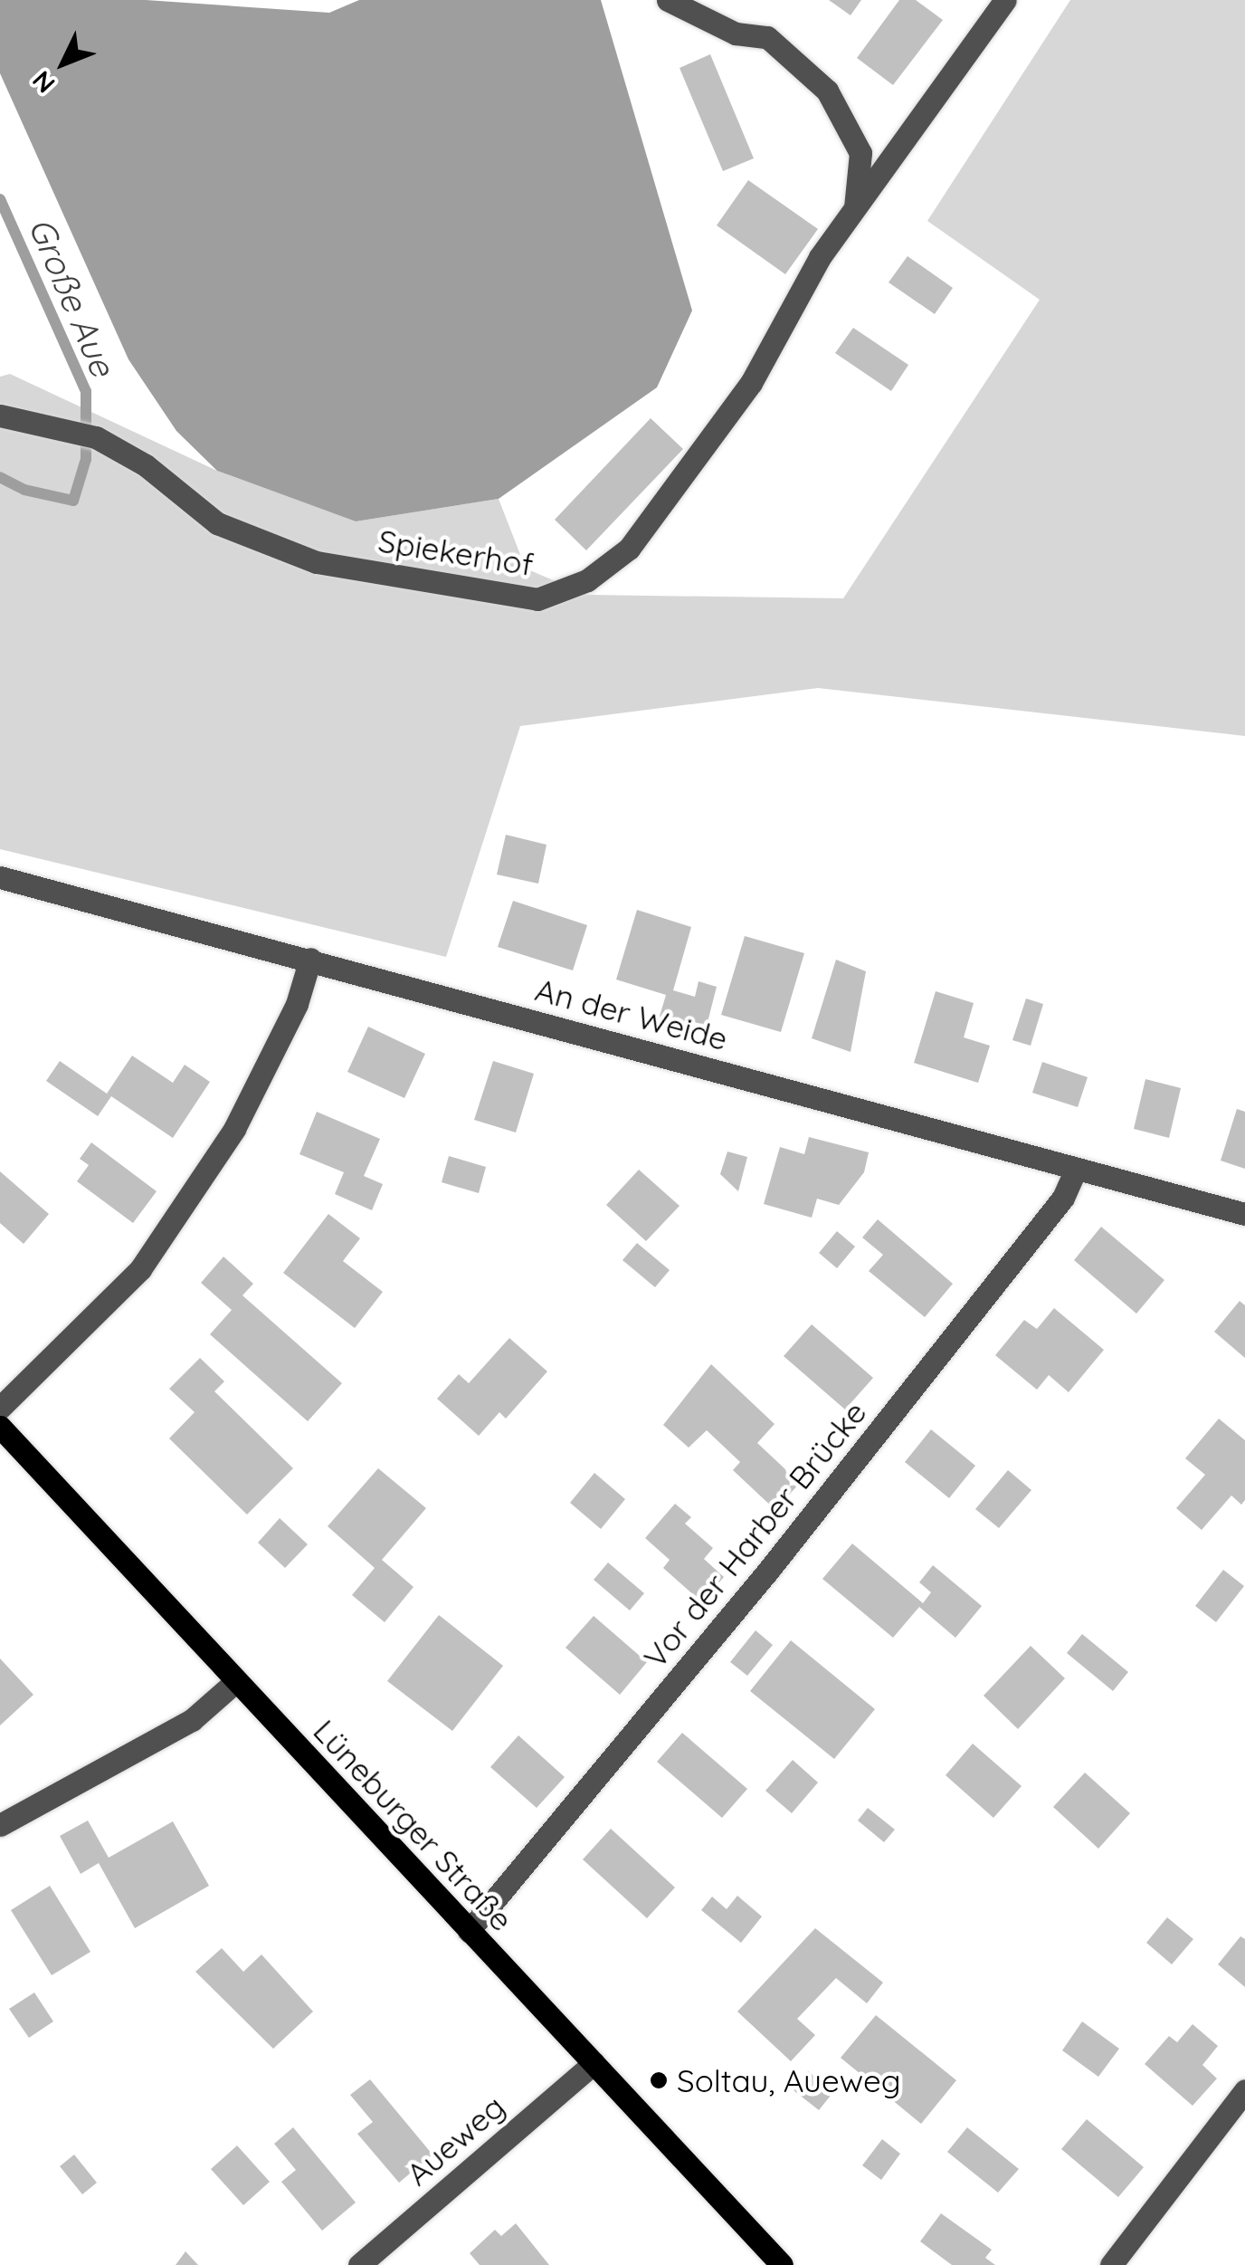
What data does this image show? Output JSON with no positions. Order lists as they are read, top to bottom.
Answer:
{
  "streets": {
    "main road": ["Lüneburger Straße"],
    "street": [
      "Spiekerhof",
      "An der Weide",
      "Vor der Harber Brücke",
      "Aueweg"
    ]
  },
  "crossings": [
    ["An der Weide", "Vor der Harber Brücke"],
    ["Vor der Harber Brücke", "Lüneburger Straße"],
    ["Lüneburger Straße", "Aueweg"]
  ],
  "water": ["Große Aue"],
  "places": ["Soltau, Aueweg"],
  "north": "bottom left"
}
